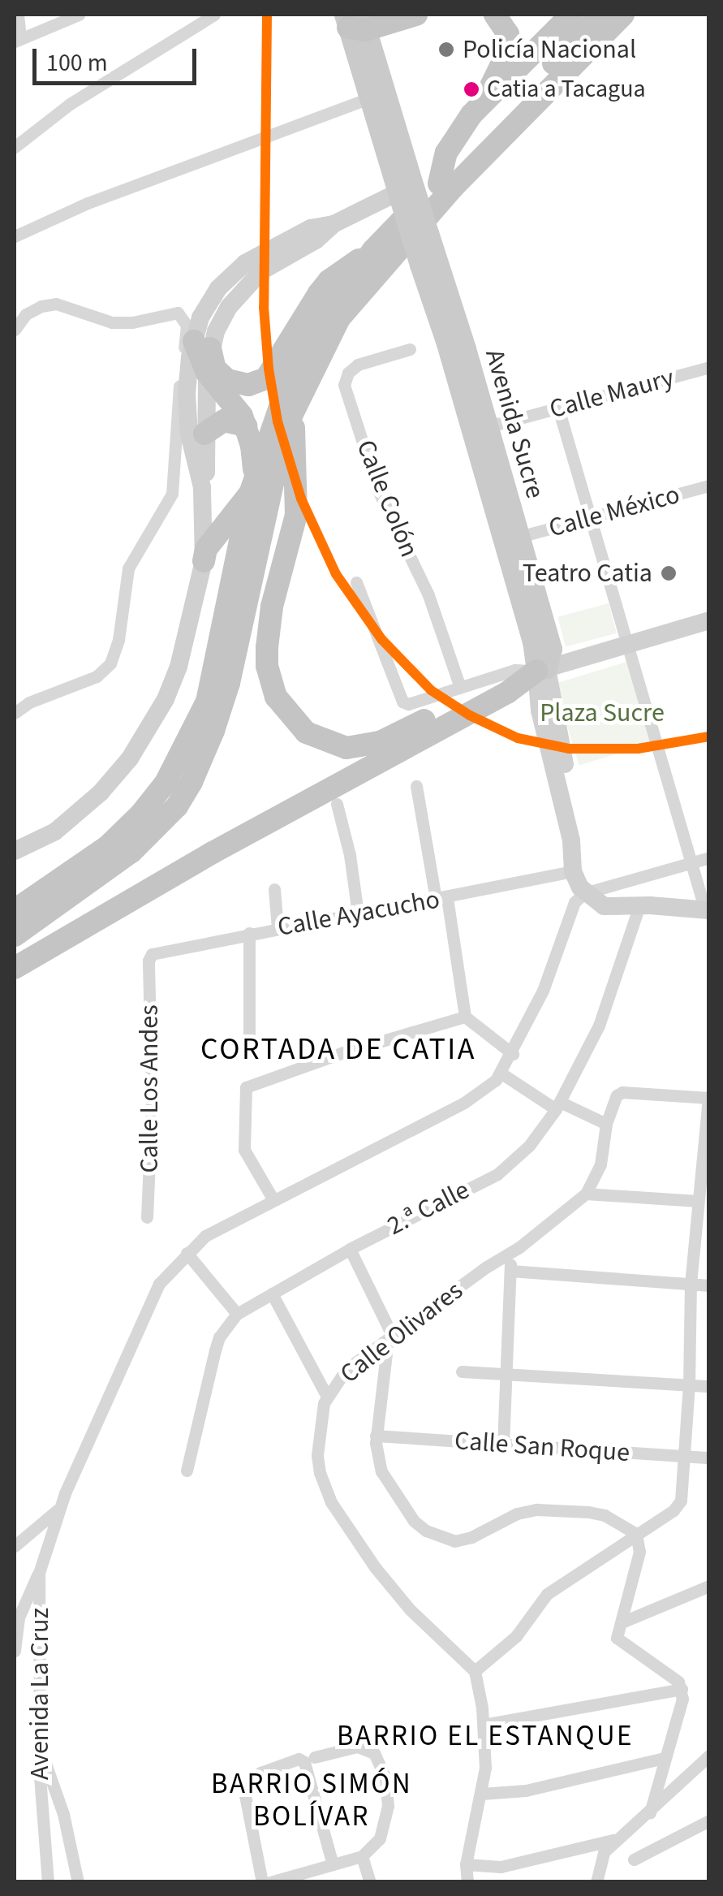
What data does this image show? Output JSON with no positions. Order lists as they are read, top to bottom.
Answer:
{
  "streets": {
    "main road": ["Avenida Sucre"],
    "street": [
      "Calle Maury",
      "Calle Colón",
      "Calle México",
      "Calle Ayacucho",
      "Calle Los Andes",
      "2.ª Calle",
      "Calle Olivares",
      "Calle San Roque",
      "Avenida La Cruz"
    ]
  },
  "crossings": [
    ["Calle Maury", "Avenida Sucre"],
    ["Avenida Sucre", "Calle México"],
    ["Avenida Sucre", "Calle Ayacucho"],
    ["Calle Ayacucho", "Calle Los Andes"]
  ],
  "districts": ["CORTADA DE CATIA", "BARRIO EL ESTANQUE", "BARRIO SIMÓN BOLÍVAR"],
  "parks": ["Plaza Sucre"],
  "places": ["Policía Nacional", "Catia a Tacagua", "Teatro Catia"],
  "scale_bar": "100 m"
}
